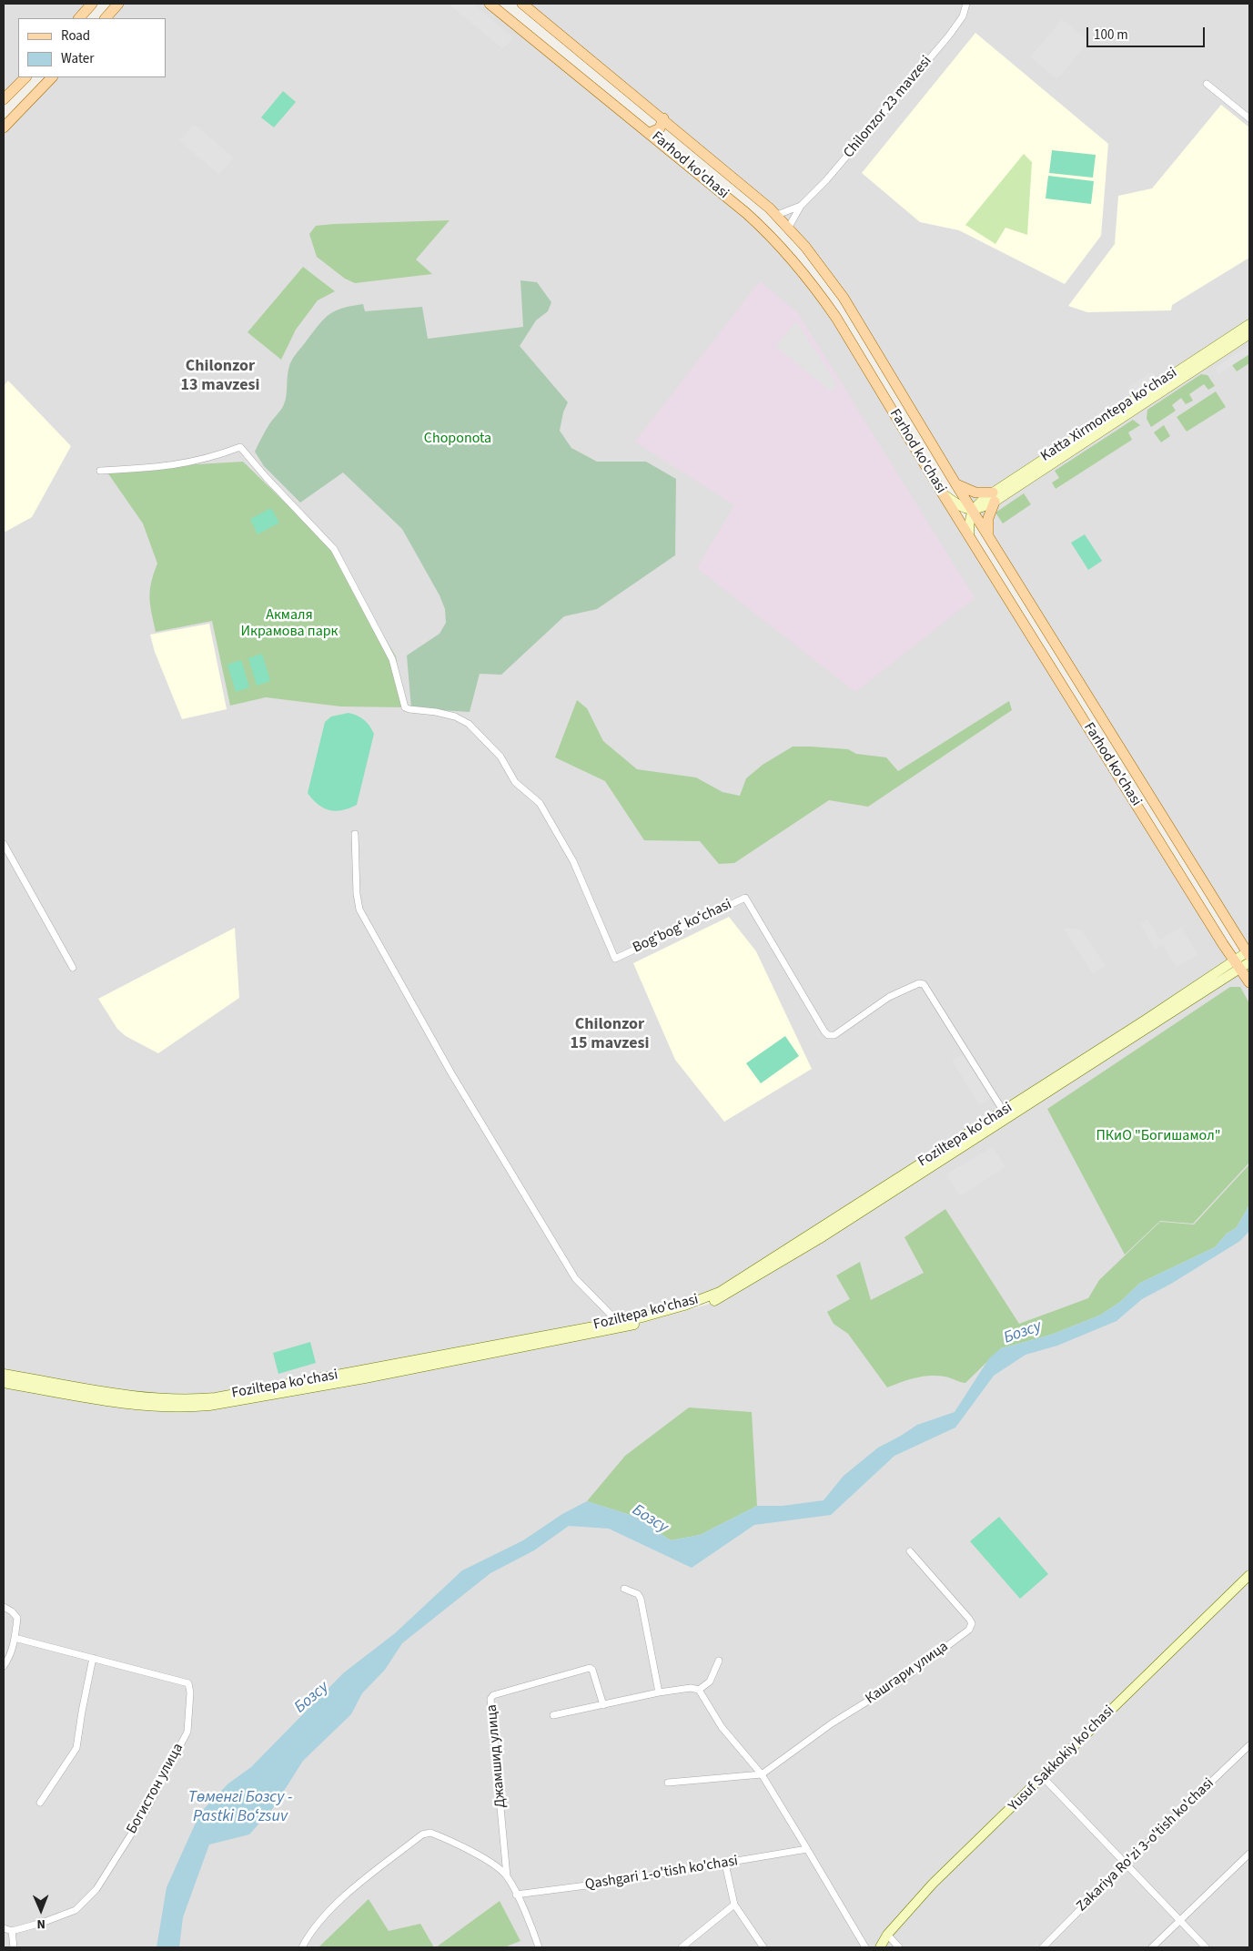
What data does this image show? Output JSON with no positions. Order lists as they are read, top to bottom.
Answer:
{
  "streets": {
    "main road": [
      "Farhod ko'chasi",
      "Katta Xirmontepa koʻchasi",
      "Foziltepa ko'chasi",
      "Yusuf Sakkokiy ko'chasi"
    ],
    "street": [
      "Chilonzor 23 mavzesi",
      "Bogʻbogʻ koʻchasi",
      "Кашгари улица",
      "Джамшид улица",
      "Богистон улица",
      "Zakariya Ro'zi 3-o'tish ko'chasi",
      "Qashgari 1-o'tish ko'chasi"
    ]
  },
  "crossings": [
    ["Chilonzor 23 mavzesi", "Farhod ko'chasi"],
    ["Farhod ko'chasi", "Katta Xirmontepa koʻchasi"],
    ["Farhod ko'chasi", "Foziltepa ko'chasi"],
    ["Bogʻbogʻ koʻchasi", "Foziltepa ko'chasi"],
    ["Джамшид улица", "Qashgari 1-o'tish ko'chasi"]
  ],
  "districts": ["Chilonzor 13 mavzesi", "Chilonzor 15 mavzesi"],
  "water": ["Бозсу", "Төменгі Бозсу - Pastki Boʻzsuv"],
  "parks": ["Choponota", "Акмаля Икрамова парк", "ПКиО \"Богишамол\""],
  "legend": ["Road", "Water"],
  "scale_bar": "100 m",
  "north": "bottom"
}
